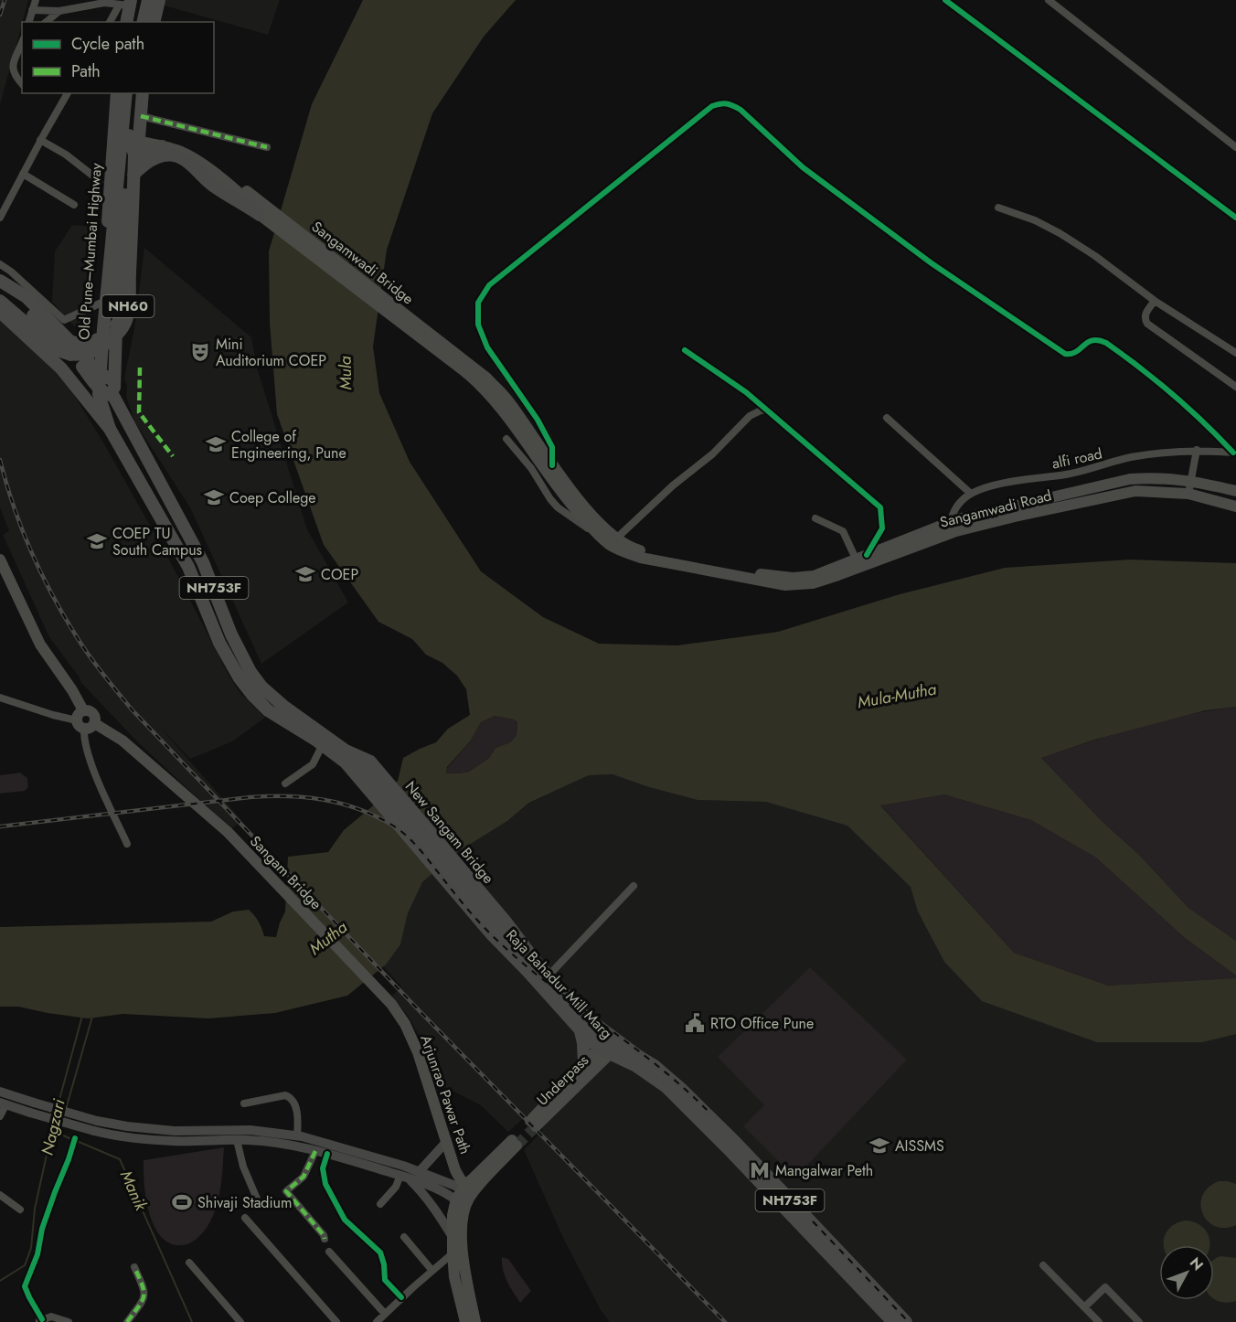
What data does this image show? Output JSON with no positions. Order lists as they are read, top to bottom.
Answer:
{
  "streets": {
    "highway": [
      "Old Pune–Mumbai Highway",
      "NH60",
      "NH753F",
      "New Sangam Bridge",
      "Raja Bahadur Mill Marg"
    ],
    "main road": [
      "Sangamwadi Bridge",
      "Sangamwadi Road",
      "Sangam Bridge",
      "Underpass",
      "Arjunrao Pawar Path"
    ],
    "street": ["alfi road"]
  },
  "crossings": [
    ["Old Pune–Mumbai Highway", "Sangamwadi Bridge"],
    ["Old Pune–Mumbai Highway", "NH60"],
    ["Sangamwadi Bridge", "Sangamwadi Road"],
    ["NH753F", "New Sangam Bridge"],
    ["NH753F", "Raja Bahadur Mill Marg"],
    ["New Sangam Bridge", "Raja Bahadur Mill Marg"],
    ["Sangam Bridge", "Arjunrao Pawar Path"],
    ["Raja Bahadur Mill Marg", "Underpass"]
  ],
  "water": [
    "Mula",
    "Mula-Mutha",
    "Mutha",
    "Nagzari",
    "Manik"
  ],
  "places": {
    "theatre": ["Mini Auditorium COEP"],
    "school or university": [
      "College of Engineering, Pune",
      "Coep College",
      "COEP TU South Campus",
      "COEP",
      "AISSMS"
    ],
    "public building": ["RTO Office Pune"],
    "metro station": ["Mangalwar Peth"],
    "sports": ["Shivaji Stadium"]
  },
  "legend": ["Cycle path", "Path"],
  "north": "top right"
}
